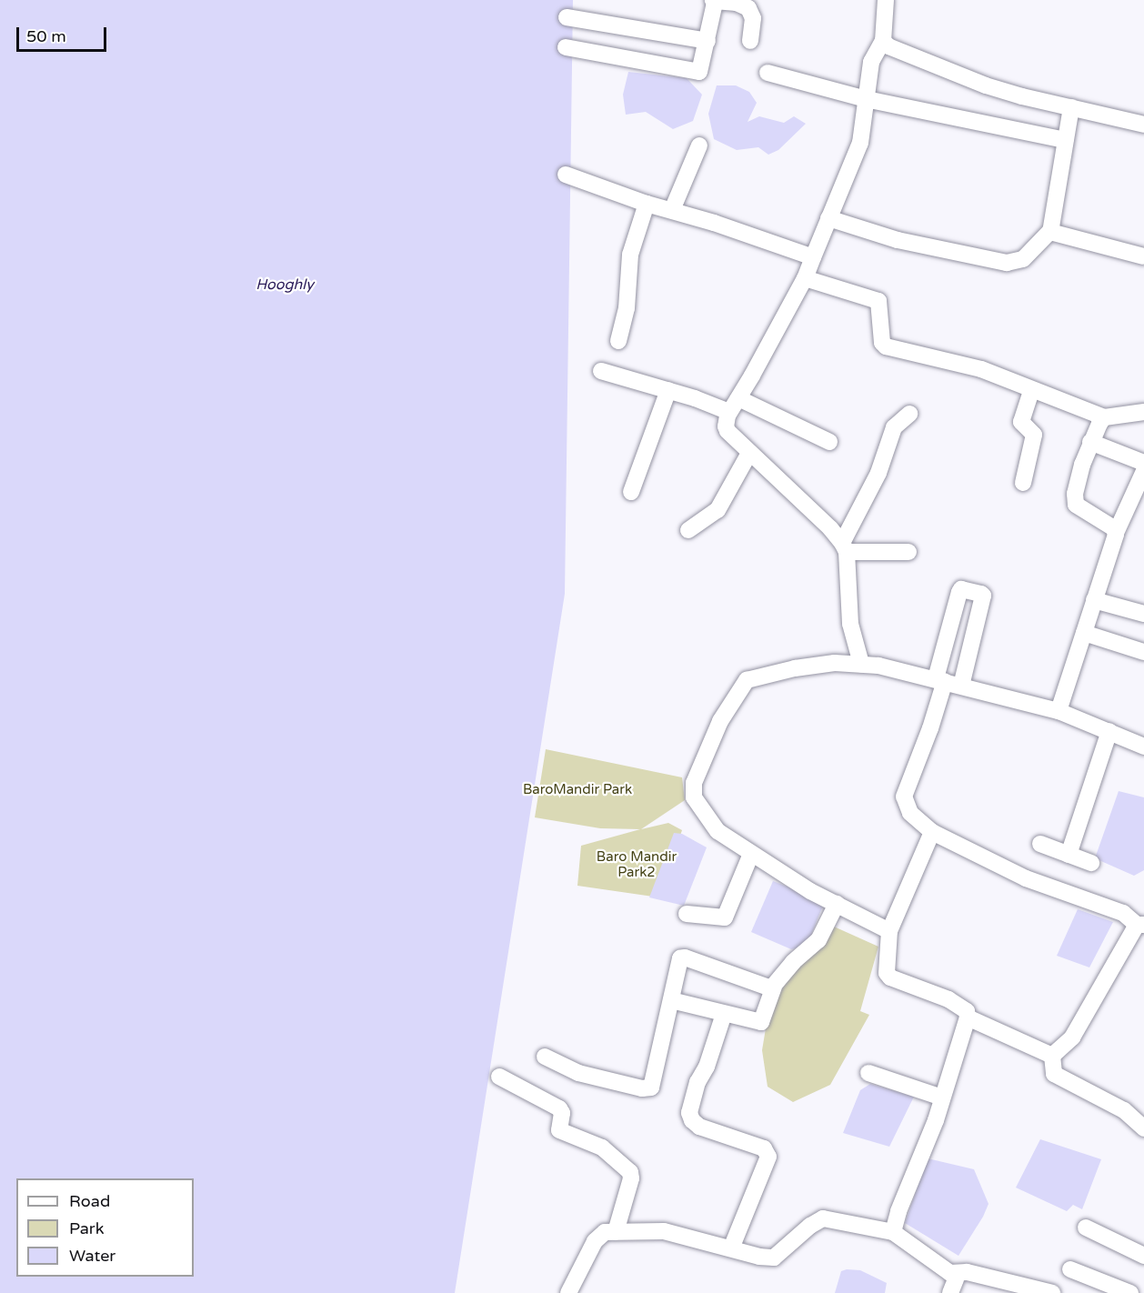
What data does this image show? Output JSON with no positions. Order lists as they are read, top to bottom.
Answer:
{
  "water": ["Hooghly"],
  "parks": ["BaroMandir Park", "Baro Mandir Park2"],
  "legend": ["Road", "Park", "Water"],
  "scale_bar": "50 m"
}
